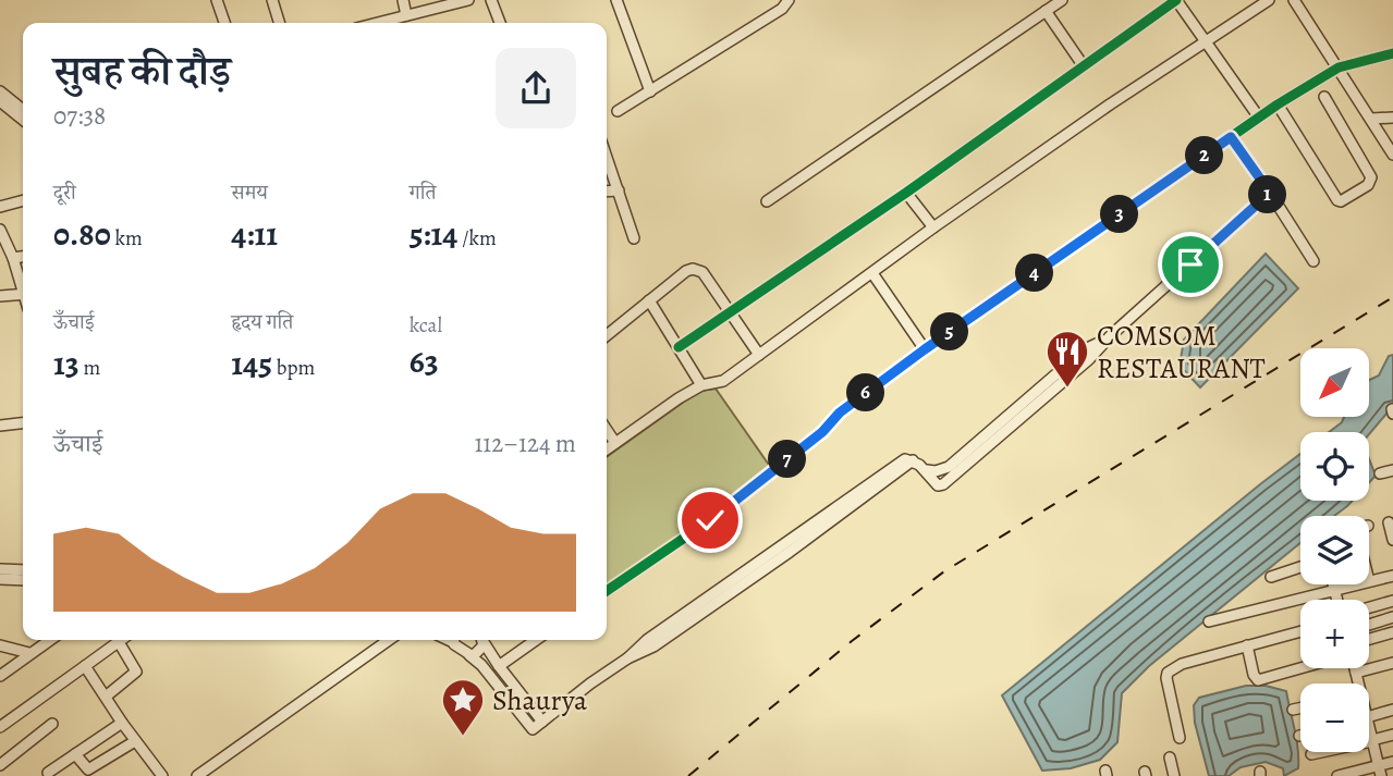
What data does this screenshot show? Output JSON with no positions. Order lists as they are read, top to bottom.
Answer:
{
  "places": {
    "restaurant": ["COMSOM RESTAURANT"],
    "place": ["Shaurya"]
  },
  "north": "bottom left",
  "page": {
    "heading": ["सुबह की दौड़", "07:38"],
    "pins": [
      "2",
      "1",
      "3",
      "4",
      "5",
      "6",
      "7"
    ],
    "stats": [
      ["दूरी", "0.80 km"],
      ["समय", "4:11"],
      ["गति", "5:14 /km"],
      ["ऊँचाई", "13 m"],
      ["हृदय गति", "145 bpm"],
      ["kcal", "63"]
    ],
    "map_buttons": ["+", "−"],
    "chart": ["ऊँचाई", "112–124 m"]
  }
}
